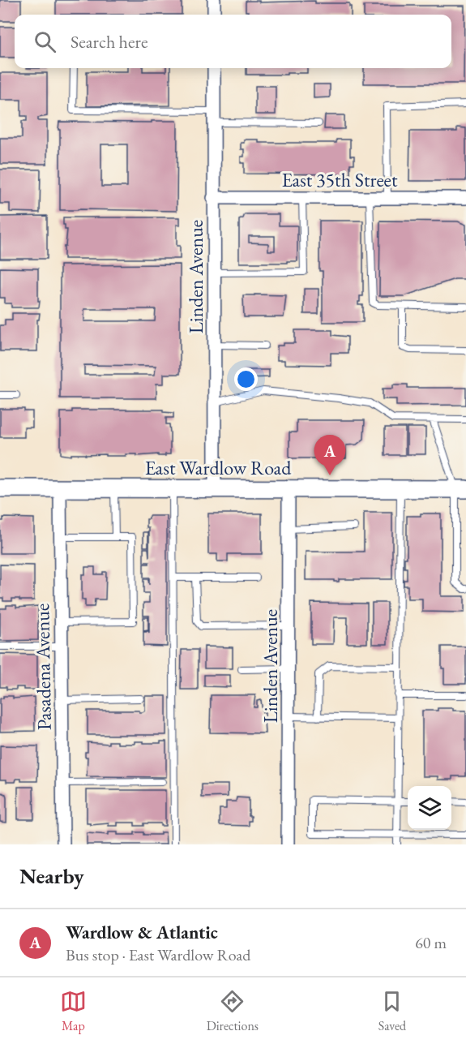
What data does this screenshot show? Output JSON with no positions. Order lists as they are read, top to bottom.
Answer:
{
  "streets": {
    "main road": ["East Wardlow Road"],
    "street": ["East 35th Street", "Linden Avenue", "Pasadena Avenue"]
  },
  "crossings": [
    ["East 35th Street", "Linden Avenue"],
    ["Linden Avenue", "East Wardlow Road"],
    ["East Wardlow Road", "Pasadena Avenue"]
  ],
  "page": {
    "search": "Search here",
    "pins": "A",
    "heading": "Nearby",
    "list": [
      {
        "mark": "A",
        "name": "Wardlow & Atlantic",
        "note": "Bus stop · East Wardlow Road",
        "value": "60 m"
      }
    ],
    "nav": ["Map", "Directions", "Saved"]
  }
}
